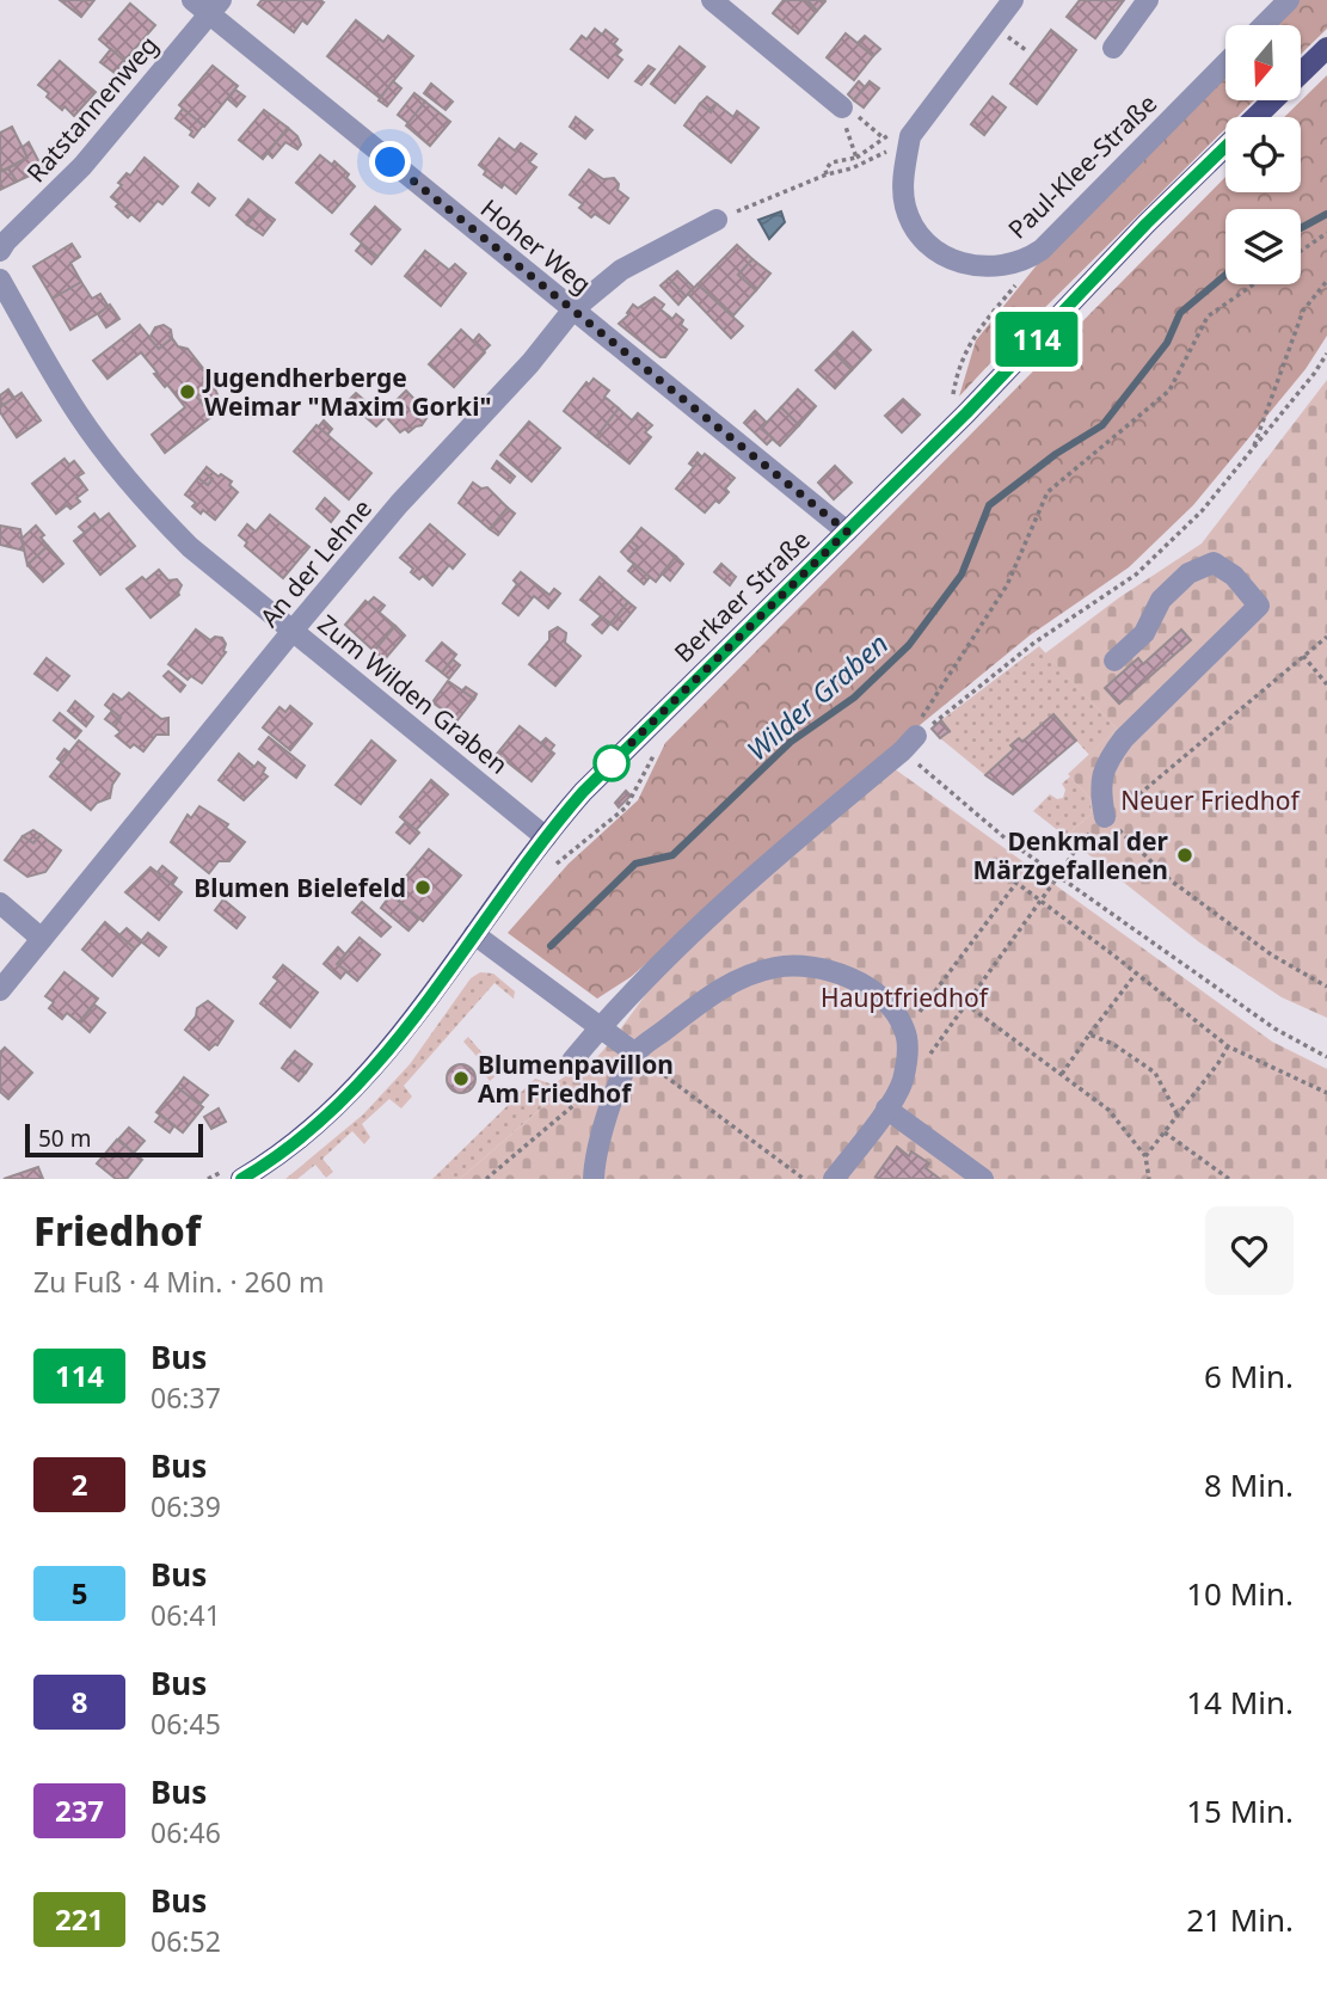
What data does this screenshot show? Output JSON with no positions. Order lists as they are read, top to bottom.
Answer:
{
  "streets": {
    "main road": ["Berkaer Straße"],
    "street": [
      "Ratstannenweg",
      "Paul-Klee-Straße",
      "Hoher Weg",
      "An der Lehne",
      "Zum Wilden Graben"
    ]
  },
  "crossings": [
    ["Ratstannenweg", "Hoher Weg"],
    ["Hoher Weg", "An der Lehne"],
    ["Hoher Weg", "Berkaer Straße"],
    ["An der Lehne", "Zum Wilden Graben"],
    ["Berkaer Straße", "Zum Wilden Graben"]
  ],
  "water": ["Wilder Graben"],
  "parks": ["Neuer Friedhof", "Hauptfriedhof"],
  "places": [
    "Jugendherberge Weimar \"Maxim Gorki\"",
    "Denkmal der Märzgefallenen",
    "Blumen Bielefeld",
    "Blumenpavillon Am Friedhof"
  ],
  "lines": ["bus line 114"],
  "scale_bar": "50 m",
  "north": "bottom",
  "page": {
    "on_map": "114",
    "scale": "50 m",
    "heading": ["Friedhof", "Zu Fuß · 4 Min. · 260 m"],
    "list": [
      {
        "mark": "114",
        "name": "Bus",
        "note": "06:37",
        "value": "6 Min."
      },
      {
        "mark": "2",
        "name": "Bus",
        "note": "06:39",
        "value": "8 Min."
      },
      {
        "mark": "5",
        "name": "Bus",
        "note": "06:41",
        "value": "10 Min."
      },
      {
        "mark": "8",
        "name": "Bus",
        "note": "06:45",
        "value": "14 Min."
      },
      {
        "mark": "237",
        "name": "Bus",
        "note": "06:46",
        "value": "15 Min."
      },
      {
        "mark": "221",
        "name": "Bus",
        "note": "06:52",
        "value": "21 Min."
      }
    ]
  }
}
